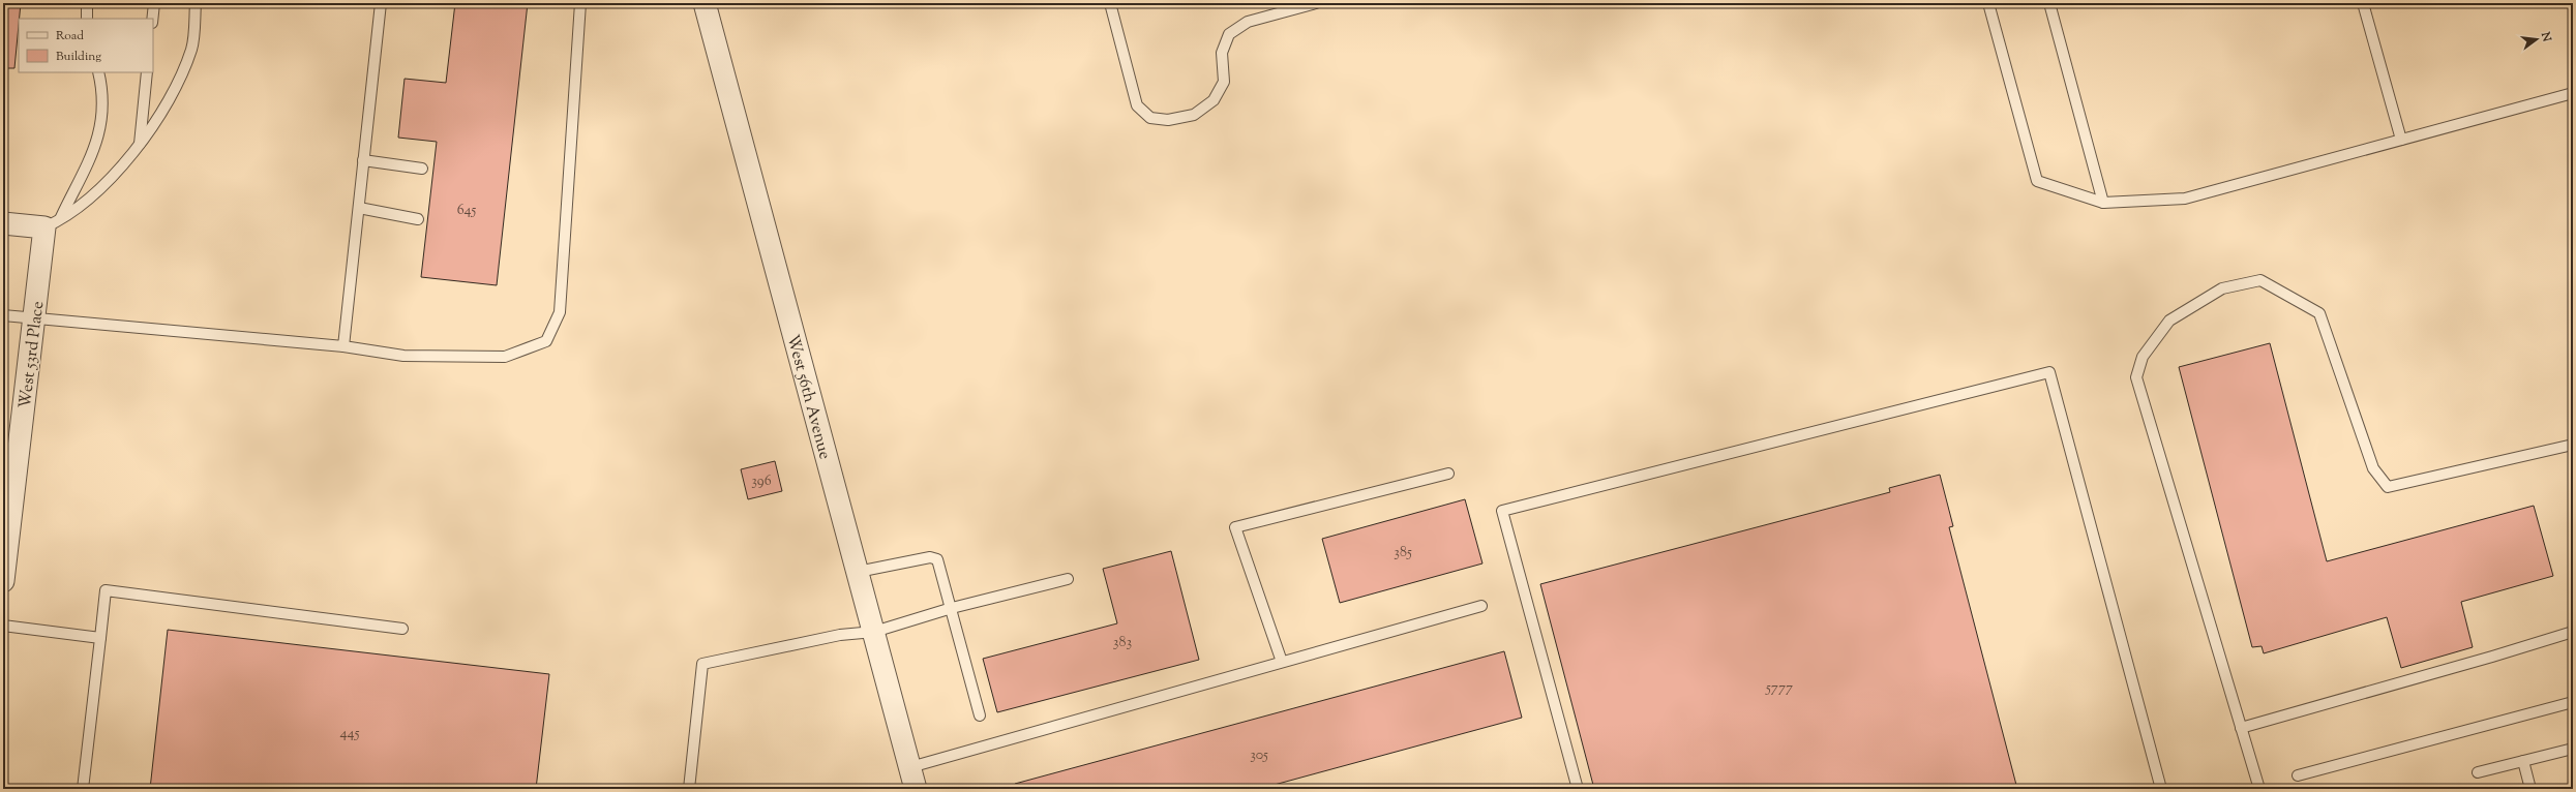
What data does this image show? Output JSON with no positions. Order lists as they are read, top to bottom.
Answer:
{
  "streets": {
    "street": ["West 53rd Place", "West 56th Avenue"]
  },
  "house_numbers": [
    "645",
    "396",
    "385",
    "383",
    "5777",
    "445",
    "305"
  ],
  "legend": ["Road", "Building"],
  "north": "right"
}
